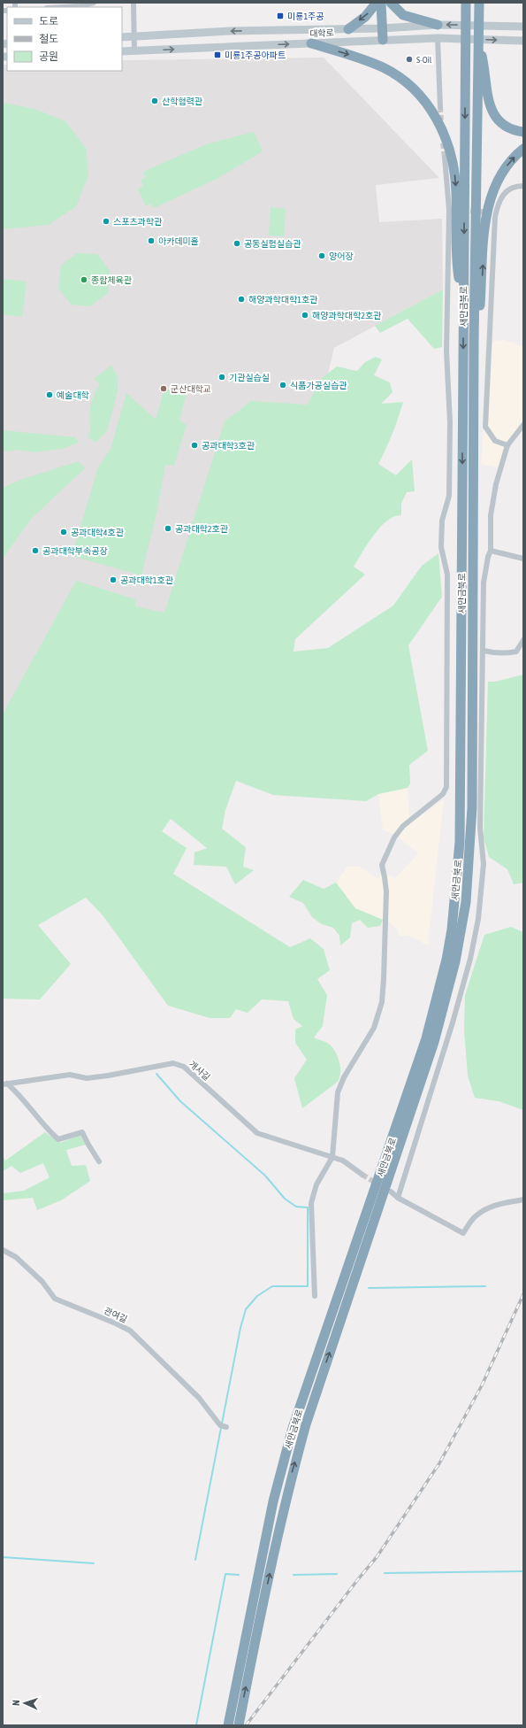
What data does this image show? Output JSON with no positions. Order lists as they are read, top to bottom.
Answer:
{
  "streets": {
    "highway": ["새만금북로"],
    "street": ["대학로", "개사길", "관여길"]
  },
  "places": {
    "transit": ["미룡1주공", "미룡1주공아파트"],
    "other": [
      "S-Oil",
      "산학협력관",
      "스포츠과학관",
      "아카데미홀",
      "공동실험실습관",
      "양어장",
      "종합체육관",
      "해양과학대학1호관",
      "해양과학대학2호관",
      "기관실습실",
      "식품가공실습관",
      "군산대학교",
      "예술대학",
      "공과대학3호관",
      "공과대학2호관",
      "공과대학4호관",
      "공과대학부속공장",
      "공과대학1호관"
    ]
  },
  "legend": ["도로", "철도", "공원"],
  "north": "left"
}
